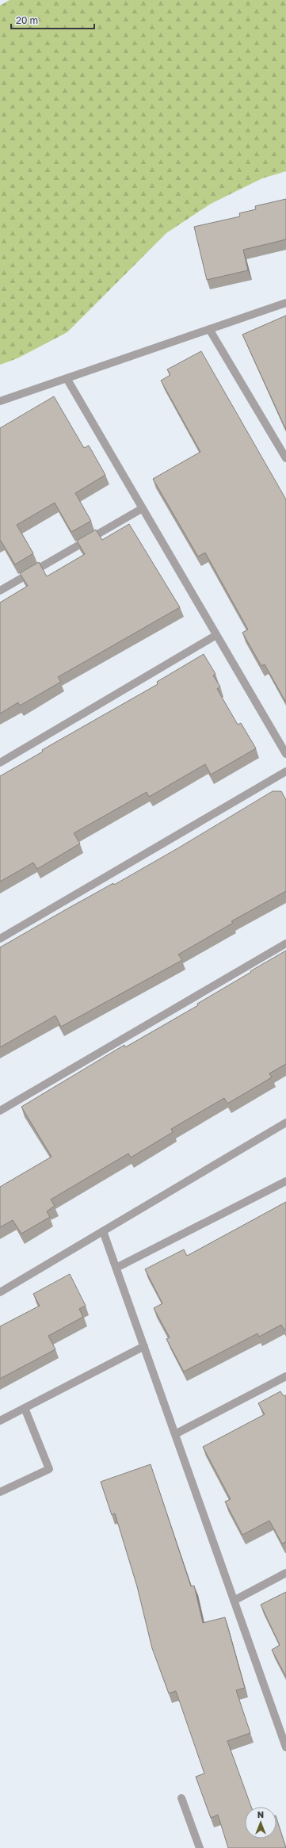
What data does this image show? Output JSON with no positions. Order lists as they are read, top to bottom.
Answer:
{
  "scale_bar": "20 m",
  "north": "top"
}
